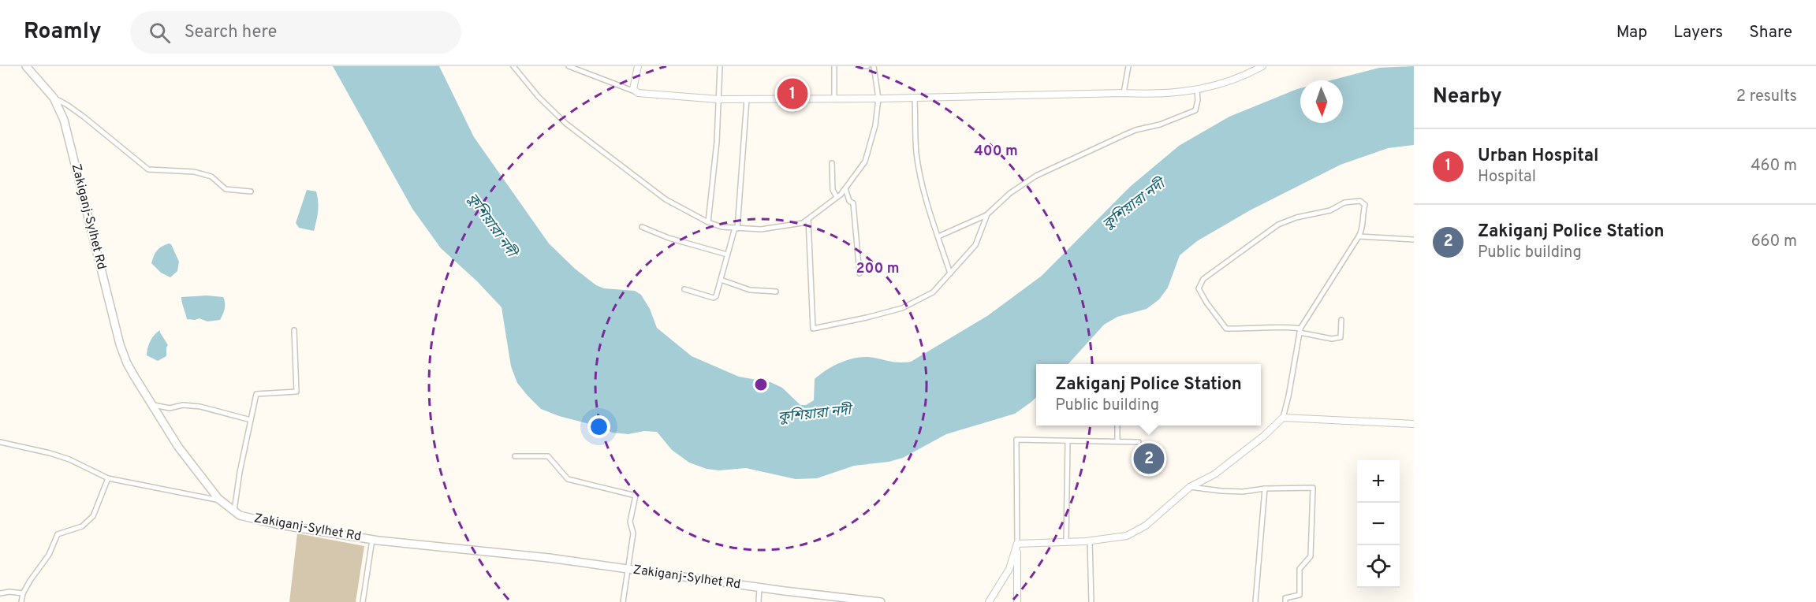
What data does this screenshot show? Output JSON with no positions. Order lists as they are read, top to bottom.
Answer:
{
  "streets": {
    "main road": ["Zakiganj-Sylhet Rd"]
  },
  "water": ["কুশিয়ারা নদী"],
  "north": "bottom",
  "page": {
    "header": "Roamly",
    "search": "Search here",
    "nav": ["Map", "Layers", "Share"],
    "heading": ["Nearby", "2 results"],
    "pins": ["1", "2"],
    "list": [
      {
        "mark": "1",
        "name": "Urban Hospital",
        "note": "Hospital",
        "value": "460 m"
      },
      {
        "mark": "2",
        "name": "Zakiganj Police Station",
        "note": "Public building",
        "value": "660 m"
      }
    ],
    "popup": ["Zakiganj Police Station", "Public building"],
    "map_buttons": ["+", "−"]
  },
  "rings": ["400 m", "200 m"]
}
